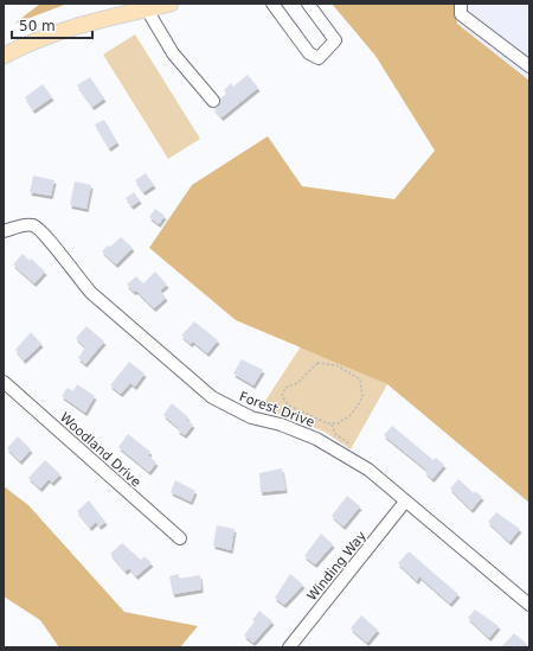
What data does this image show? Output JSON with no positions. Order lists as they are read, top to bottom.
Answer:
{
  "streets": {
    "street": ["Forest Drive", "Woodland Drive", "Winding Way"]
  },
  "crossings": [
    ["Forest Drive", "Winding Way"]
  ],
  "scale_bar": "50 m"
}
